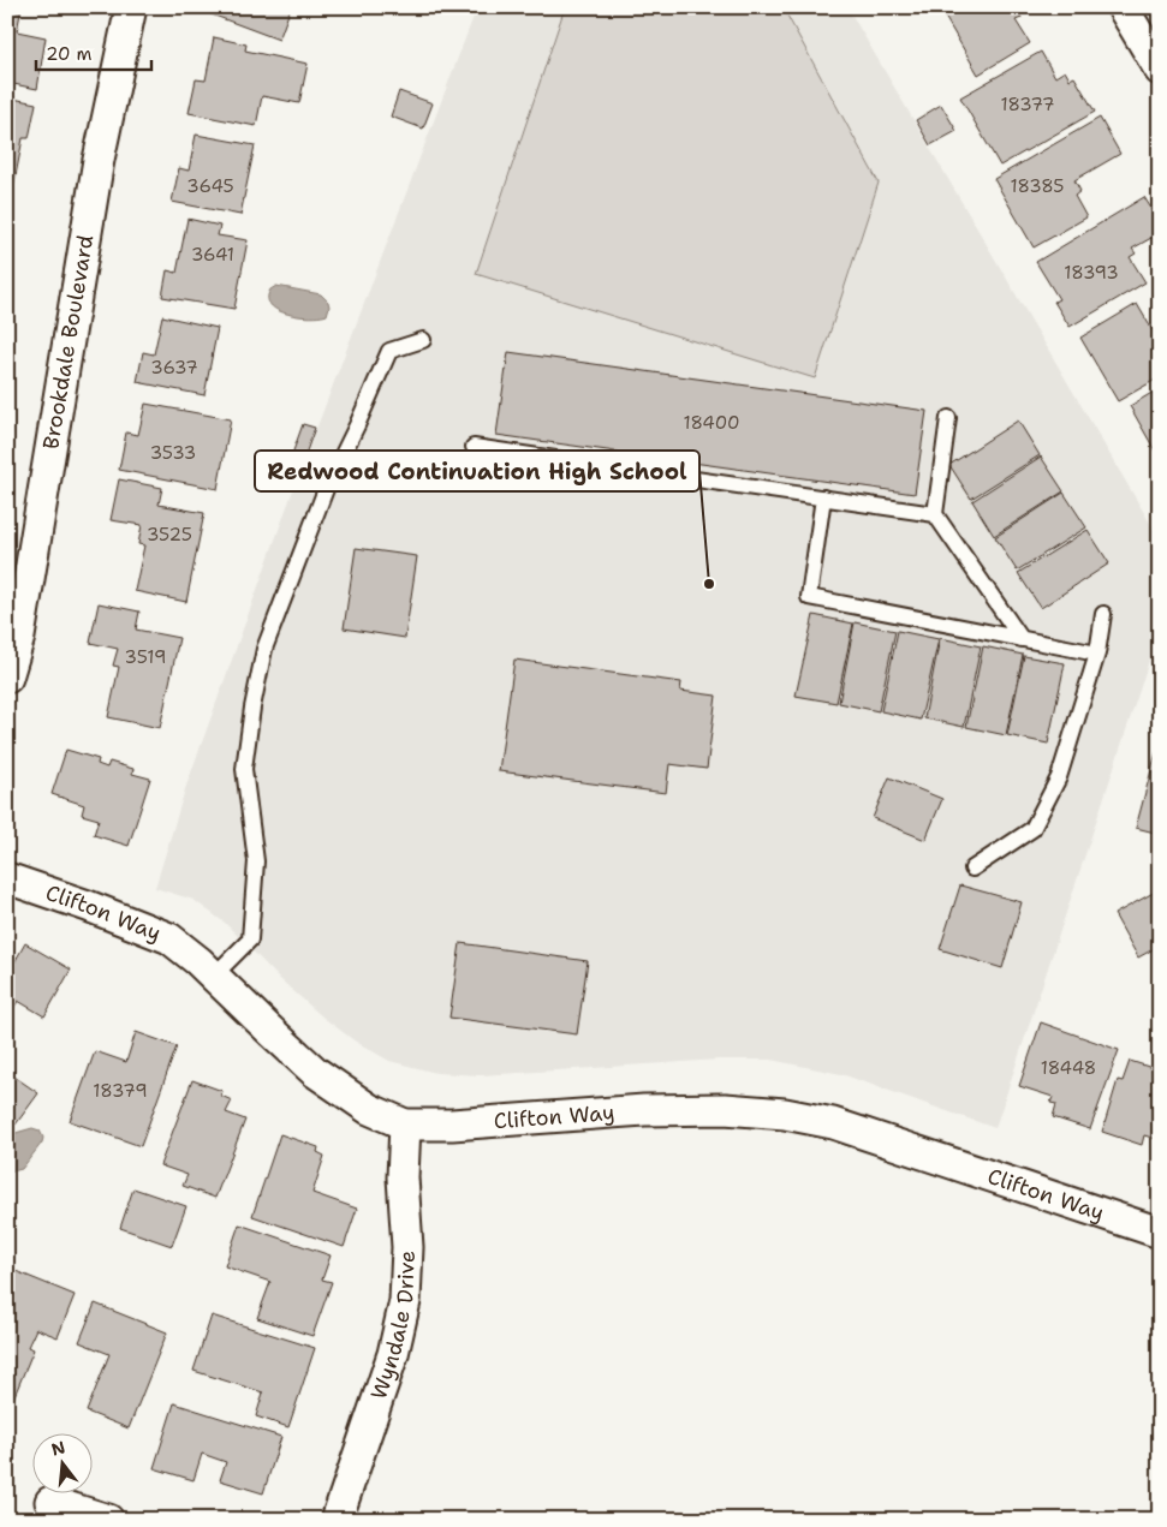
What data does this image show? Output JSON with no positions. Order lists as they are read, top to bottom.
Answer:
{
  "streets": {
    "street": ["Brookdale Boulevard", "Clifton Way", "Wyndale Drive"]
  },
  "crossings": [
    ["Clifton Way", "Wyndale Drive"]
  ],
  "places": ["Redwood Continuation High School"],
  "house_numbers": [
    "18377",
    "3645",
    "18385",
    "3641",
    "18393",
    "3637",
    "18400",
    "3533",
    "3525",
    "3519",
    "18448",
    "18379"
  ],
  "scale_bar": "20 m",
  "north": "top"
}
